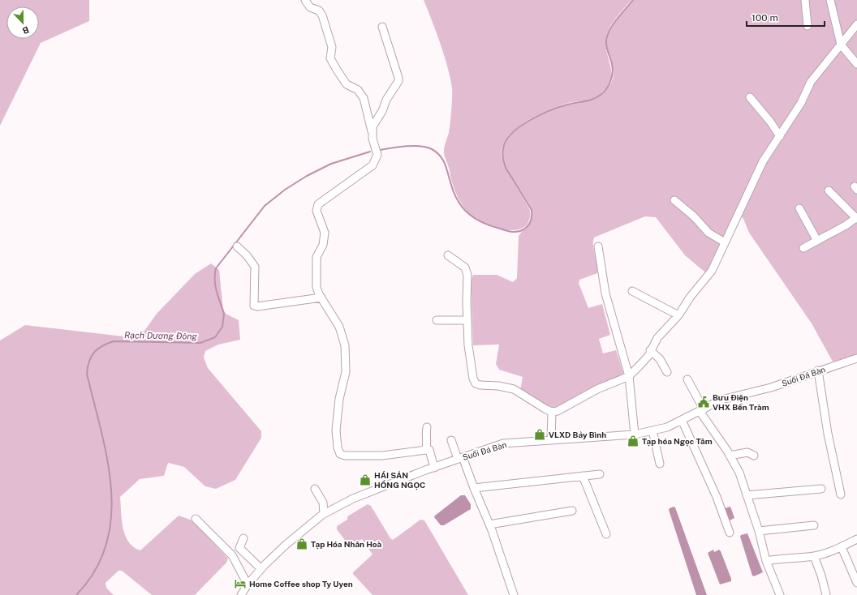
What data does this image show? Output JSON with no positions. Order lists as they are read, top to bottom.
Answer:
{
  "streets": {
    "street": ["Suối Đá Bàn"]
  },
  "water": ["Rạch Dương Đông"],
  "places": {
    "public building": ["Bưu Điện VHX Bến Tràm"],
    "shop": [
      "VLXD Bảy Bình",
      "Tạp hóa Ngọc Tâm",
      "HÁI SẢN HỒNG NGỌC",
      "Tạp Hóa Nhân Hoà"
    ],
    "hotel": ["Home Coffee shop Ty Uyen"]
  },
  "scale_bar": "100 m",
  "north": "bottom"
}
